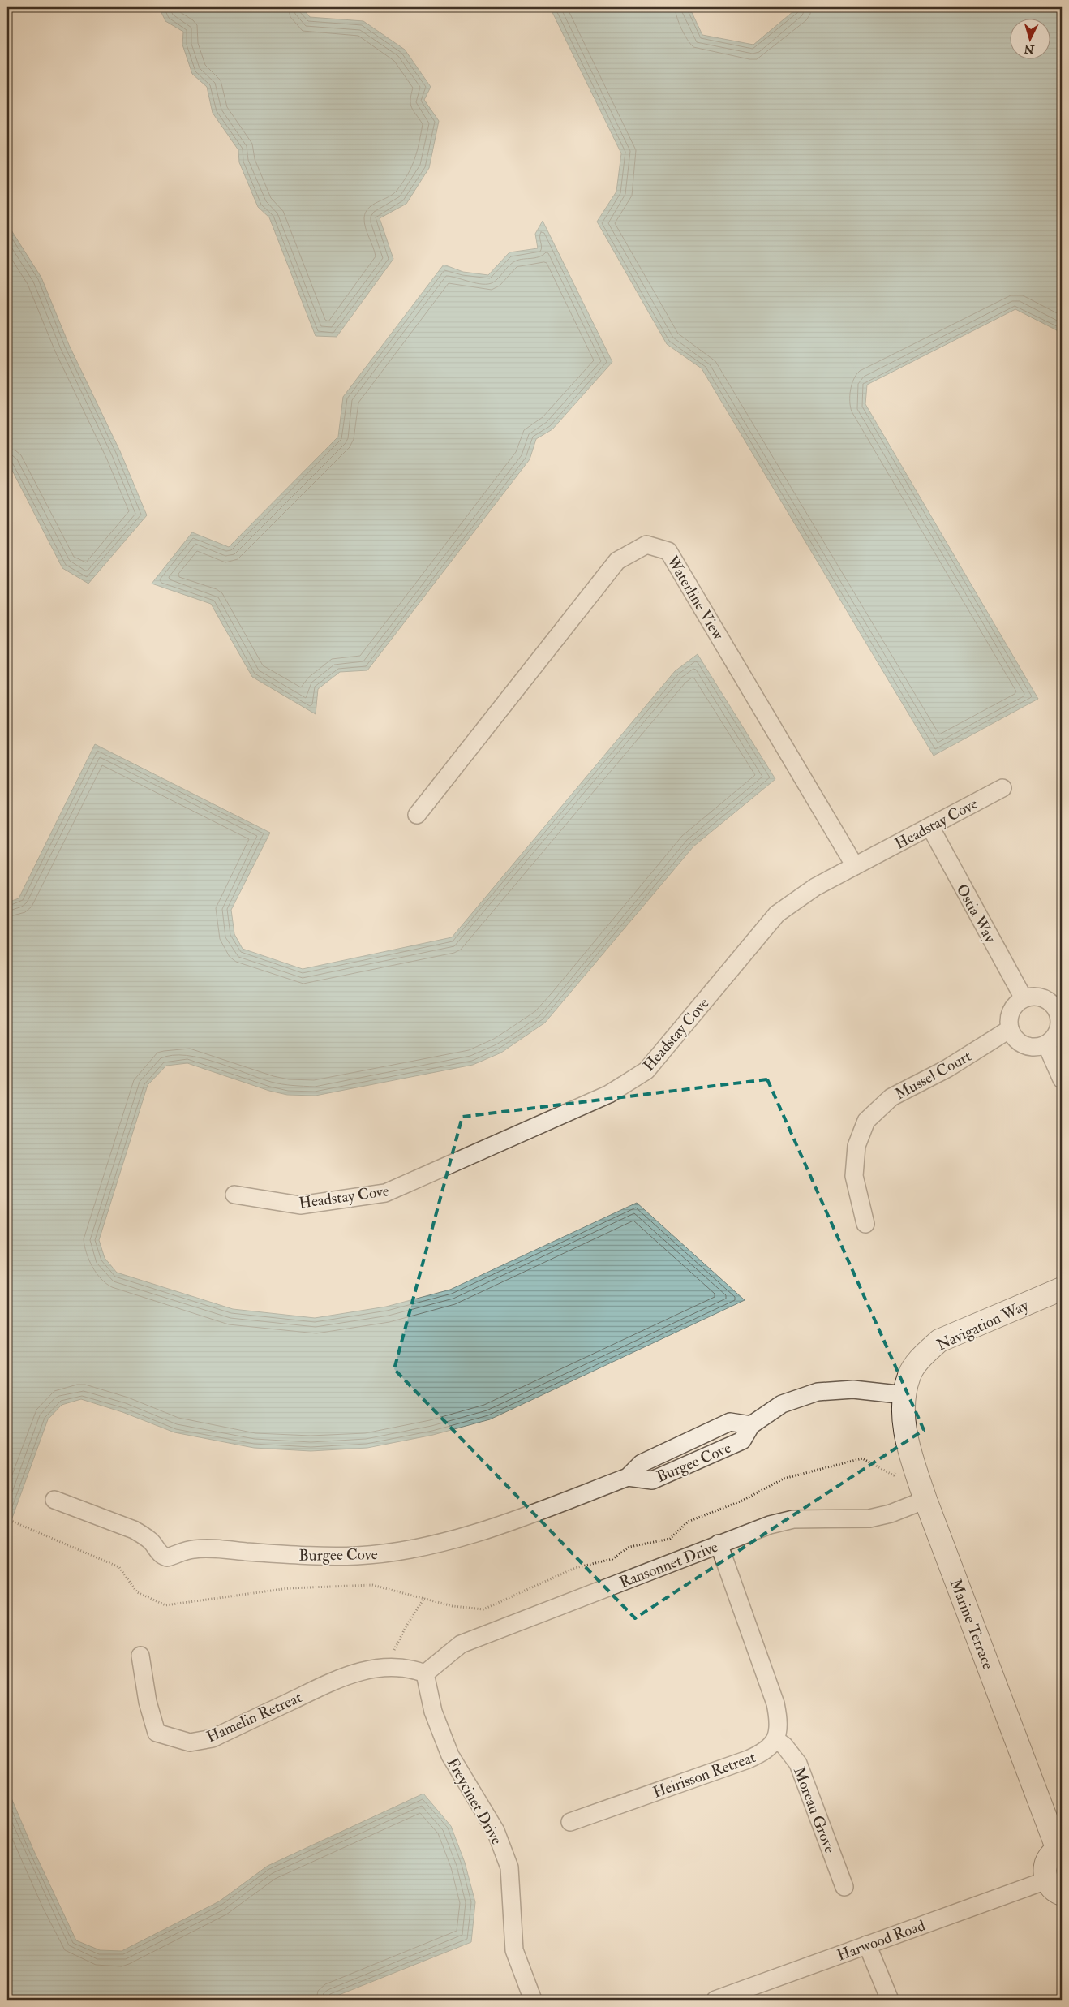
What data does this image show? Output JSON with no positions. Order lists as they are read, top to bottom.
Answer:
{
  "streets": {
    "street": [
      "Waterline View",
      "Headstay Cove",
      "Ostia Way",
      "Mussel Court",
      "Navigation Way",
      "Burgee Cove",
      "Ransonnet Drive",
      "Marine Terrace",
      "Hamelin Retreat",
      "Heirisson Retreat",
      "Freycinet Drive",
      "Moreau Grove",
      "Harwood Road"
    ]
  },
  "crossings": [
    ["Waterline View", "Headstay Cove"],
    ["Headstay Cove", "Ostia Way"],
    ["Ostia Way", "Mussel Court"],
    ["Navigation Way", "Burgee Cove"],
    ["Navigation Way", "Marine Terrace"],
    ["Burgee Cove", "Marine Terrace"],
    ["Ransonnet Drive", "Marine Terrace"],
    ["Ransonnet Drive", "Hamelin Retreat"],
    ["Ransonnet Drive", "Freycinet Drive"],
    ["Hamelin Retreat", "Freycinet Drive"],
    ["Heirisson Retreat", "Moreau Grove"]
  ],
  "north": "bottom"
}
